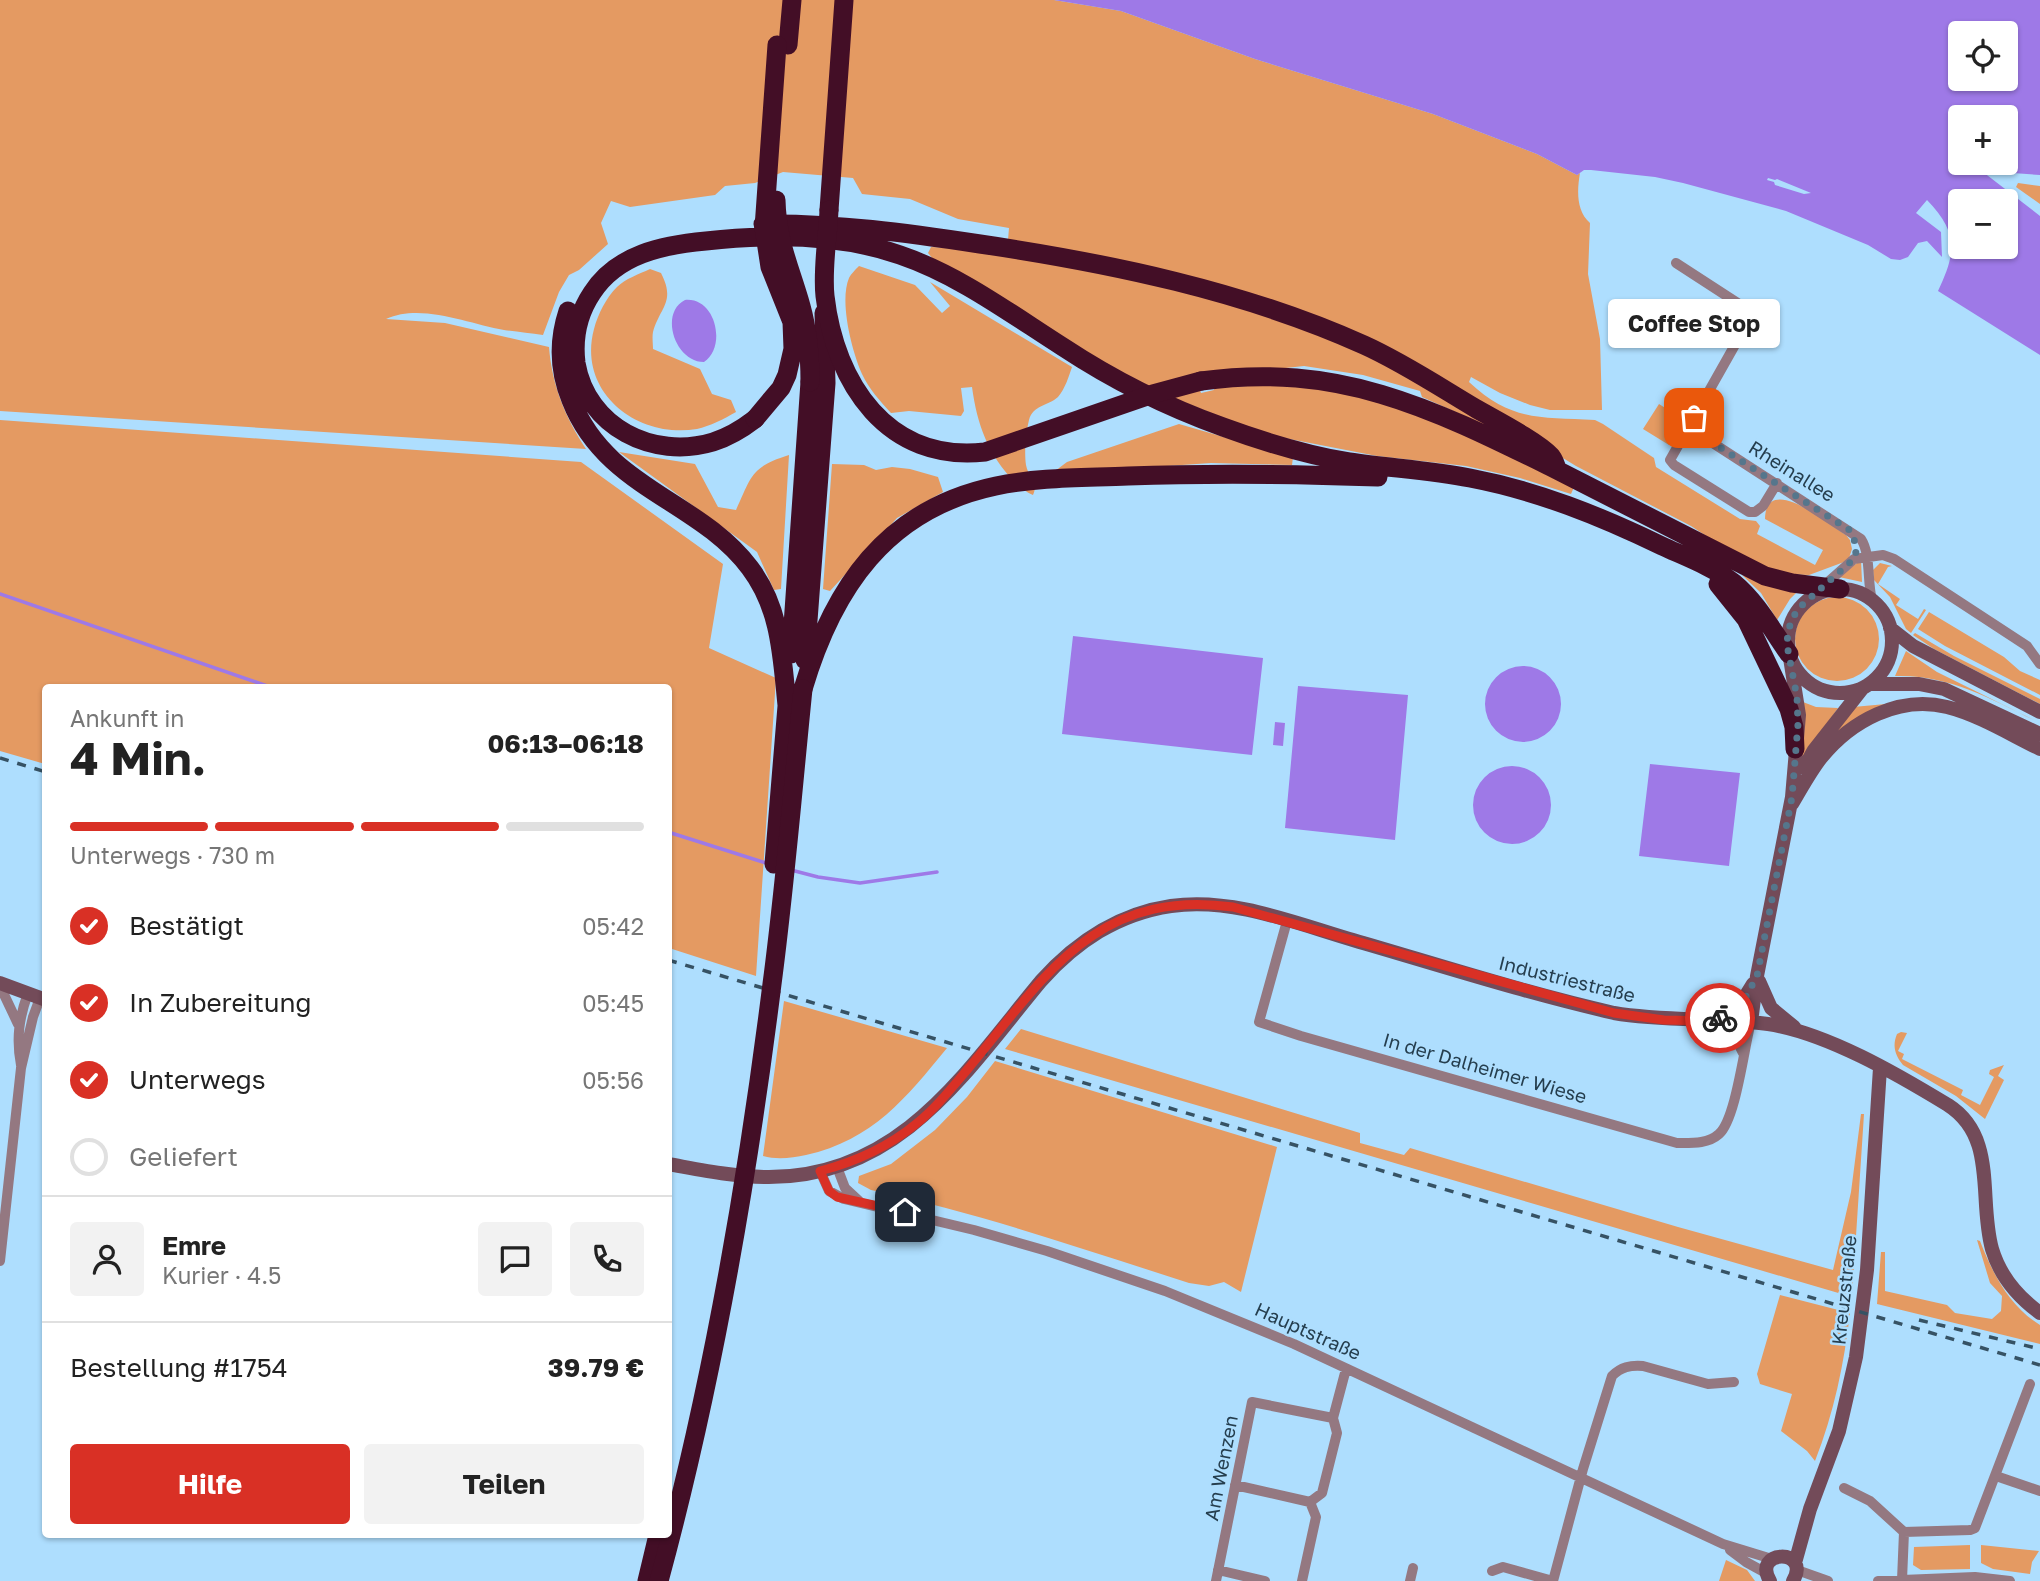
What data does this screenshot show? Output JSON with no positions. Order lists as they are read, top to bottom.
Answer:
{
  "streets": {
    "main road": [
      "Industriestraße",
      "In der Dalheimer Wiese",
      "Kreuzstraße",
      "Hauptstraße"
    ],
    "street": ["Rheinallee", "Am Wenzen"]
  },
  "crossings": [
    ["Rheinallee", "In der Dalheimer Wiese"],
    ["Industriestraße", "In der Dalheimer Wiese"],
    ["Industriestraße", "Kreuzstraße"],
    ["Industriestraße", "Hauptstraße"],
    ["Kreuzstraße", "Hauptstraße"]
  ],
  "places": ["Coffee Stop"],
  "page": {
    "map_buttons": ["+", "−"],
    "bubble": "Coffee Stop",
    "heading": ["4 Min.", "Ankunft in", "06:13–06:18"],
    "panel": [
      "Emre",
      "Kurier · 4.5",
      "Bestellung #1754",
      "39.79 €"
    ],
    "bar": "Unterwegs · 730 m",
    "list": [
      ["Bestätigt", "05:42"],
      ["In Zubereitung", "05:45"],
      ["Unterwegs", "05:56"],
      "Geliefert"
    ],
    "buttons": ["Hilfe", "Teilen"]
  }
}
